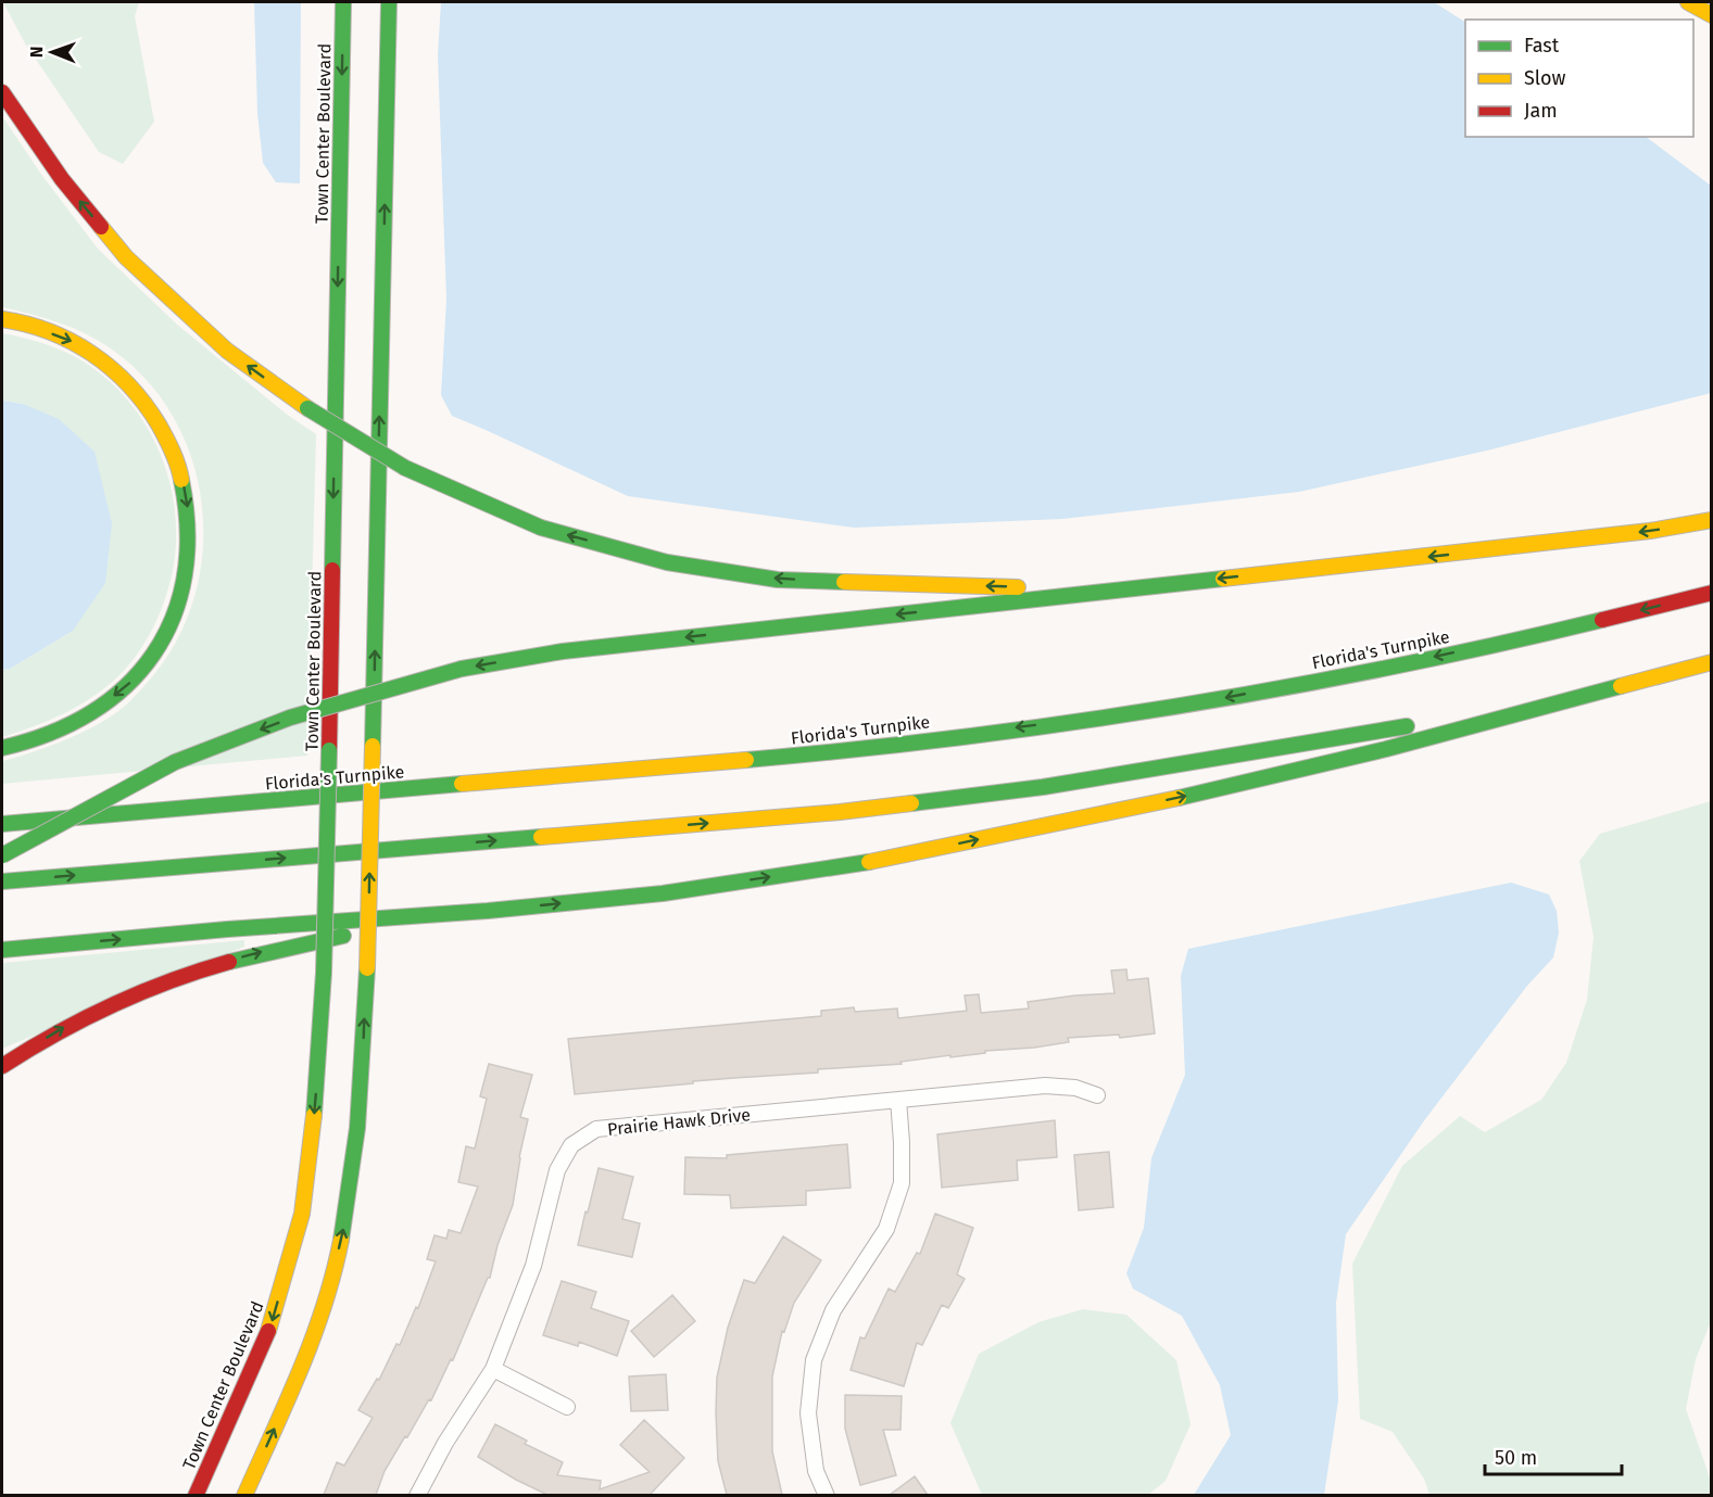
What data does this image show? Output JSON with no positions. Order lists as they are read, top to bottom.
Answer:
{
  "streets": {
    "main road": ["Town Center Boulevard", "Florida's Turnpike"],
    "street": ["Prairie Hawk Drive"]
  },
  "legend": ["Fast", "Slow", "Jam"],
  "scale_bar": "50 m",
  "north": "left"
}
